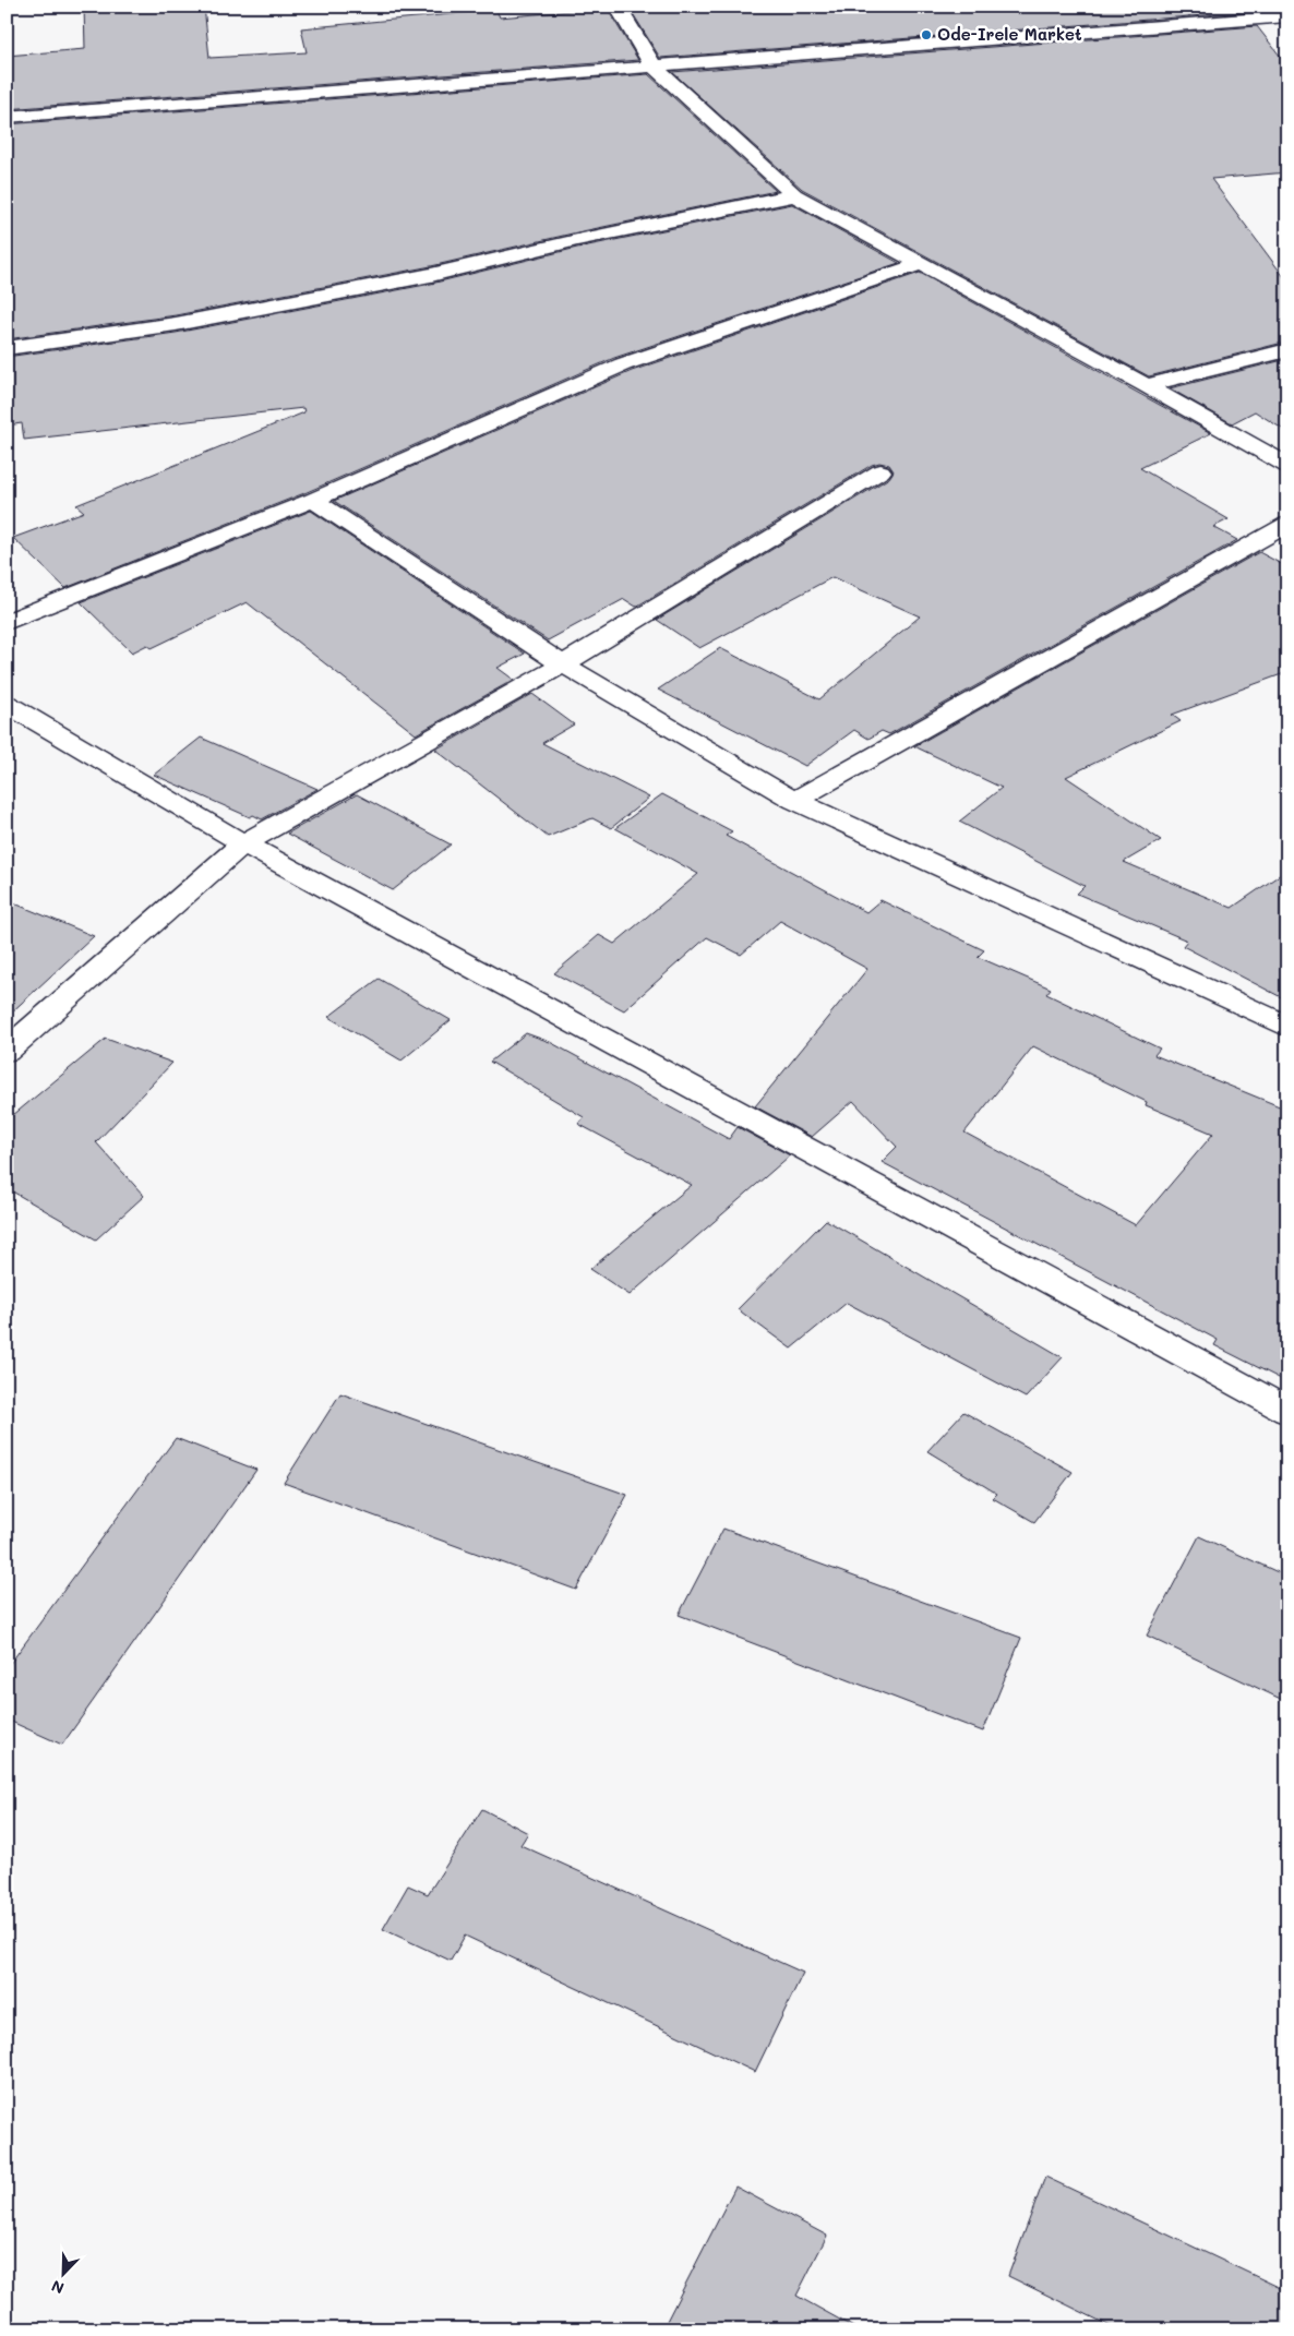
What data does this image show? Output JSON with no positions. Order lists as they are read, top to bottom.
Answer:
{
  "places": ["Ode-Irele Market"],
  "north": "bottom left"
}
